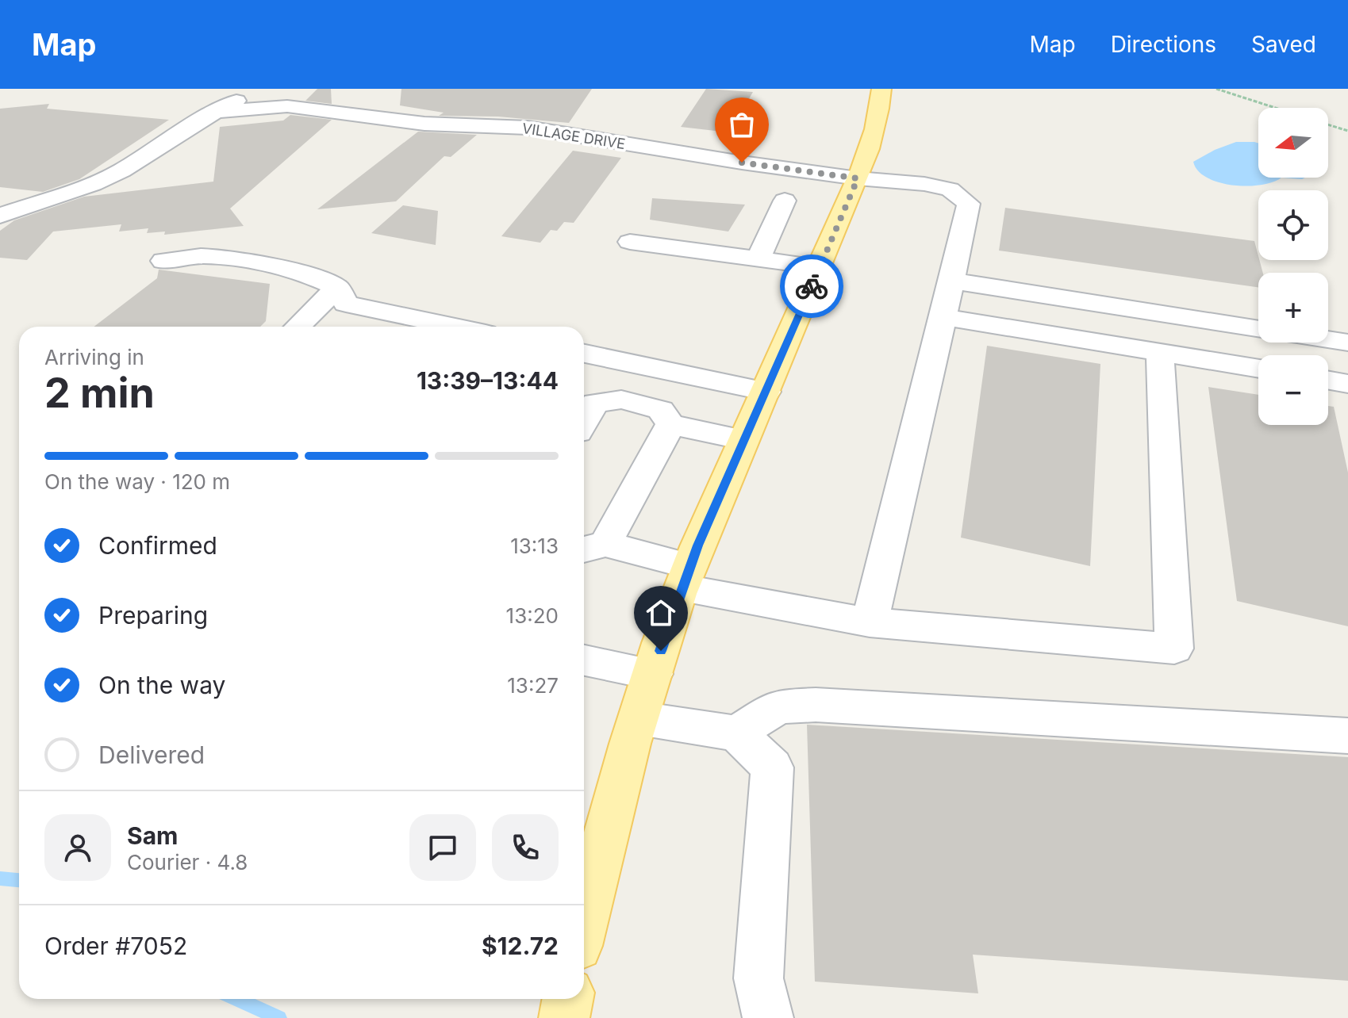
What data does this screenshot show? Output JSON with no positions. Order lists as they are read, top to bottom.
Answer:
{
  "streets": {
    "street": ["VILLAGE DRIVE"]
  },
  "north": "left",
  "page": {
    "header": "Map",
    "nav": ["Map", "Directions", "Saved"],
    "map_buttons": ["+", "−"],
    "heading": ["2 min", "Arriving in", "13:39–13:44"],
    "panel": [
      "Sam",
      "Courier · 4.8",
      "Order #7052",
      "$12.72"
    ],
    "bar": "On the way · 120 m",
    "list": [
      ["Confirmed", "13:13"],
      ["Preparing", "13:20"],
      ["On the way", "13:27"],
      "Delivered"
    ]
  }
}
